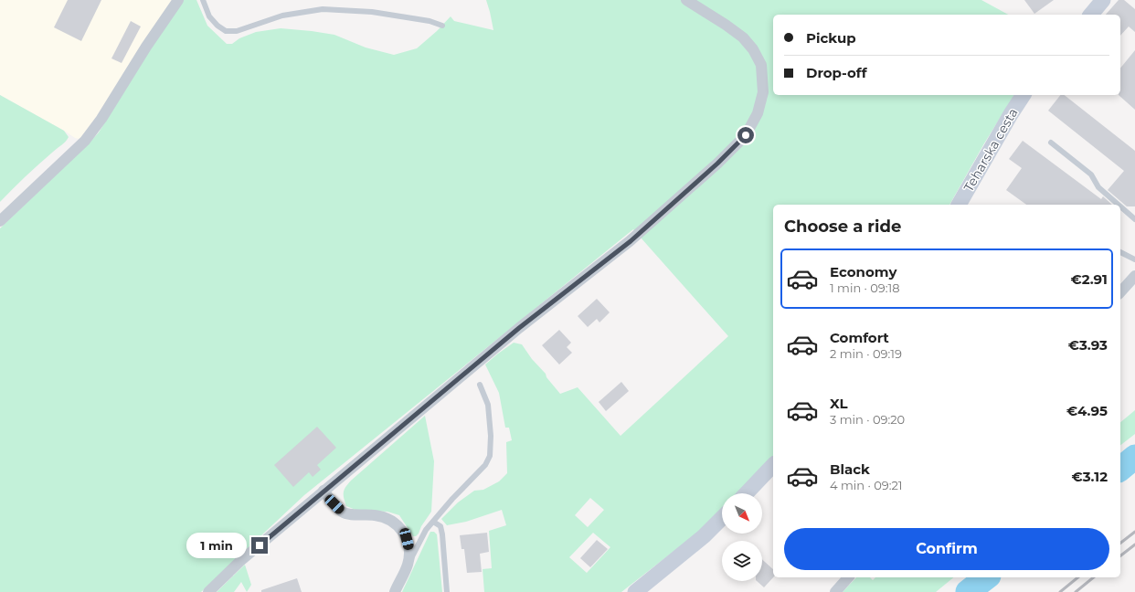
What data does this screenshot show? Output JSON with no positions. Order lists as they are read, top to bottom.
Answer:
{
  "streets": {
    "street": ["Teharska cesta"]
  },
  "north": "bottom right",
  "page": {
    "banner": ["Pickup", "Drop-off"],
    "heading": "Choose a ride",
    "list": [
      {
        "name": "Economy",
        "note": "1 min · 09:18",
        "value": "€2.91"
      },
      {
        "name": "Comfort",
        "note": "2 min · 09:19",
        "value": "€3.93"
      },
      {
        "name": "XL",
        "note": "3 min · 09:20",
        "value": "€4.95"
      },
      {
        "name": "Black",
        "note": "4 min · 09:21",
        "value": "€3.12"
      }
    ],
    "buttons": "Confirm",
    "bubble": "1 min"
  }
}
